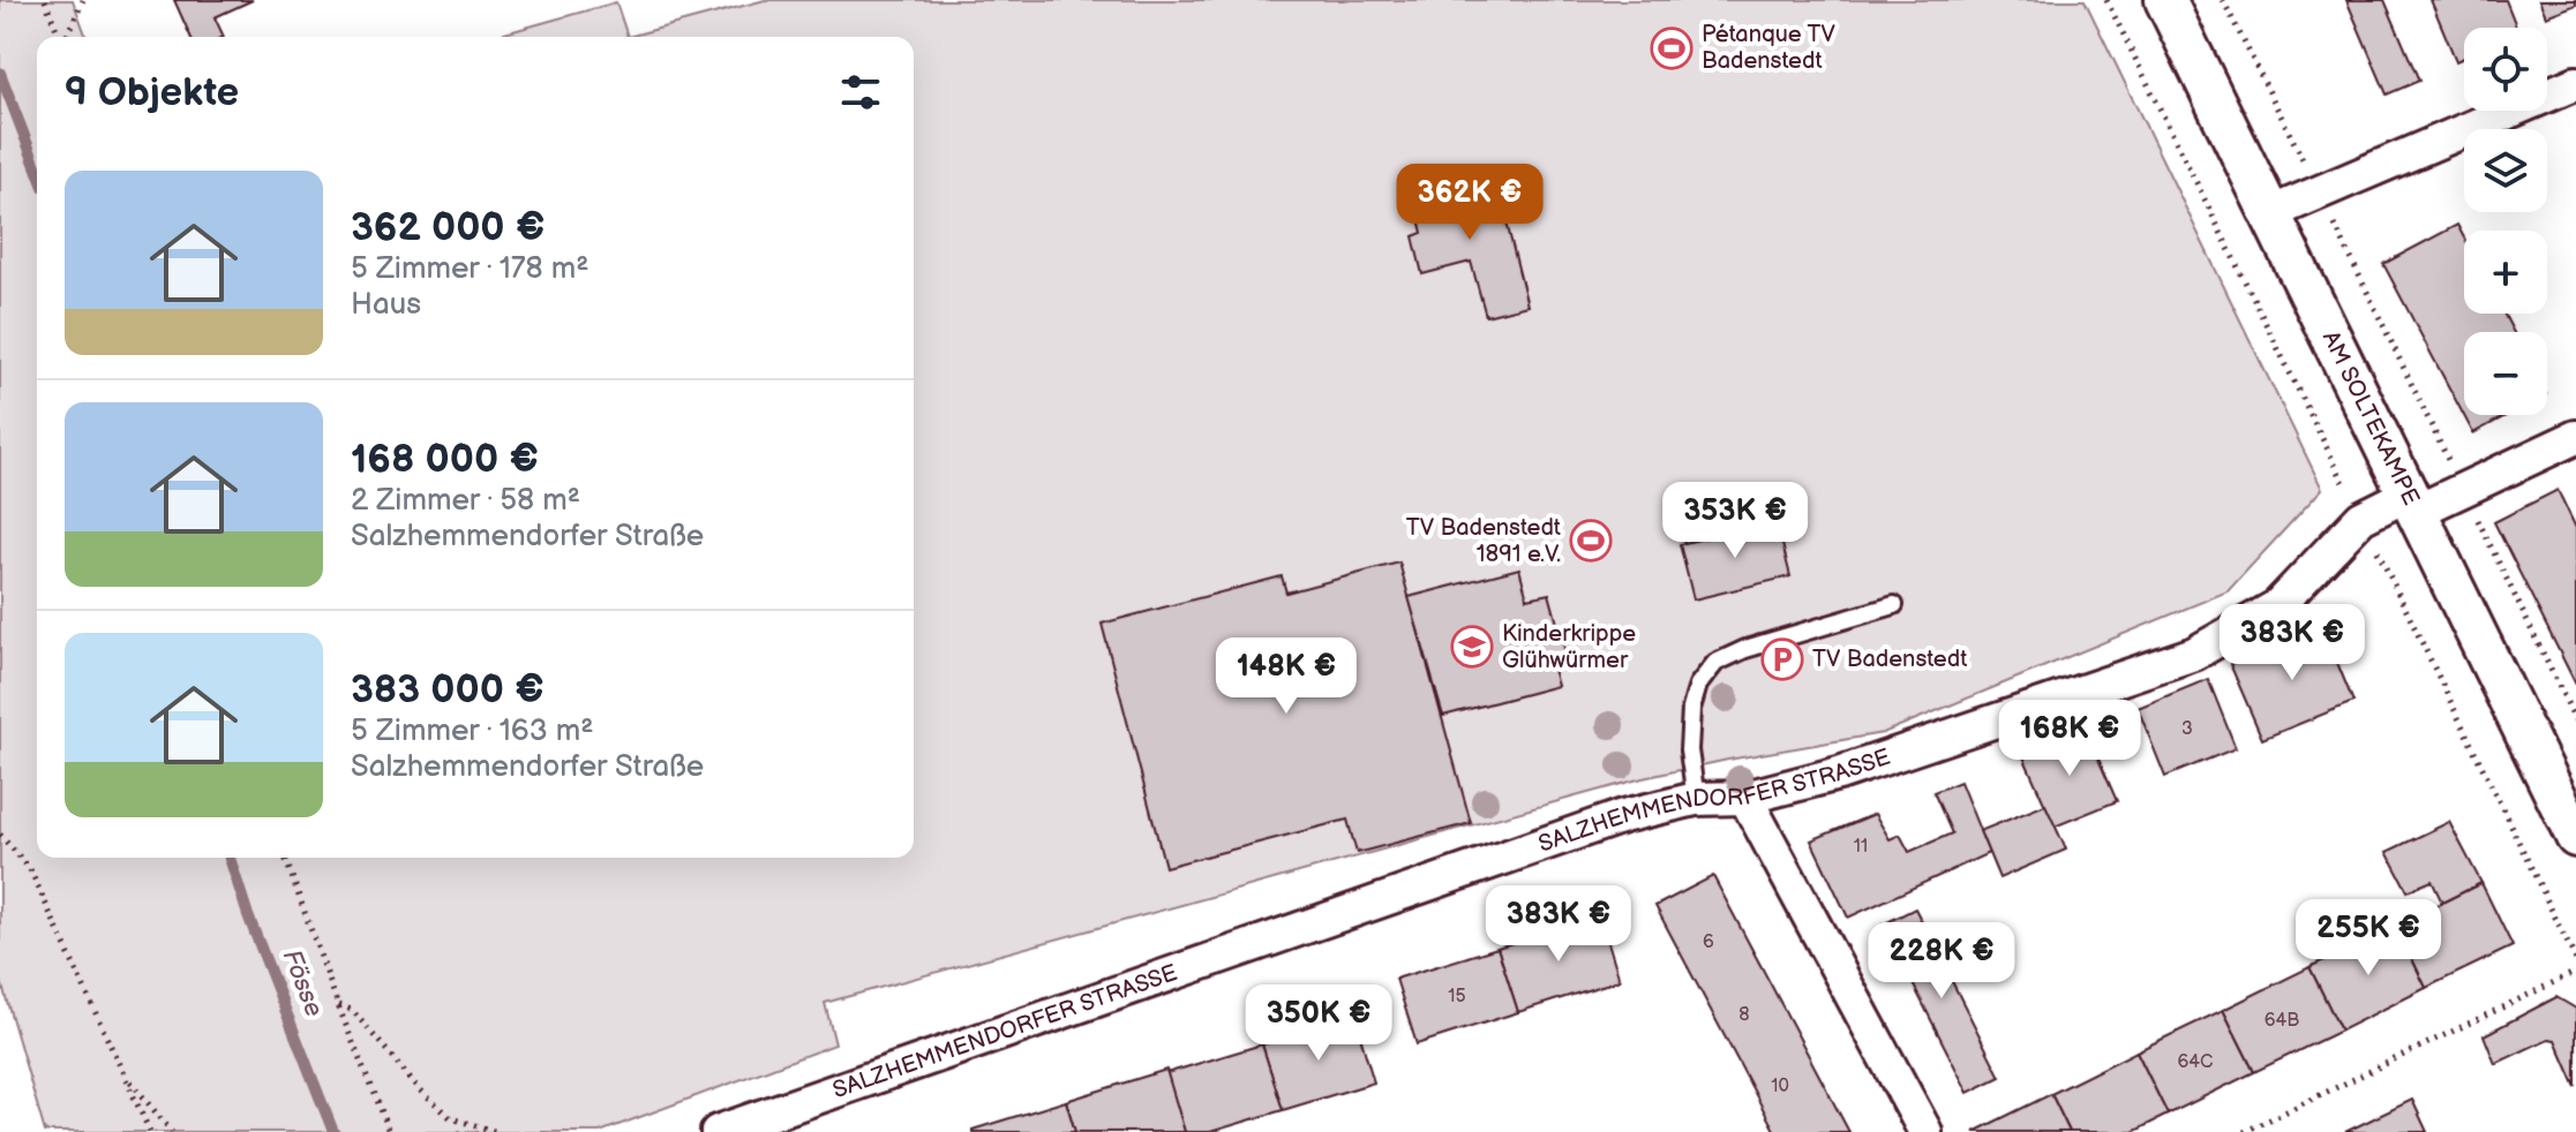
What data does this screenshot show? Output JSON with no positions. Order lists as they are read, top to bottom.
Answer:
{
  "streets": {
    "street": ["AM SOLTEKAMPE", "SALZHEMMENDORFER STRASSE"]
  },
  "crossings": [
    ["AM SOLTEKAMPE", "SALZHEMMENDORFER STRASSE"]
  ],
  "water": ["Fösse"],
  "places": {
    "sports": ["Pétanque TV Badenstedt", "TV Badenstedt 1891 e.V."],
    "school or university": ["Kinderkrippe Glühwürmer"],
    "parking": ["TV Badenstedt"]
  },
  "house_numbers": [
    "3",
    "11",
    "6",
    "15",
    "8",
    "64B",
    "64C",
    "10"
  ],
  "page": {
    "map_buttons": ["+", "−"],
    "heading": "9 Objekte",
    "list": [
      {
        "name": "362 000 €",
        "note": "5 Zimmer · 178 m² · Haus"
      },
      {
        "name": "168 000 €",
        "note": "2 Zimmer · 58 m² · Salzhemmendorfer Straße"
      },
      {
        "name": "383 000 €",
        "note": "5 Zimmer · 163 m² · Salzhemmendorfer Straße"
      }
    ],
    "price": [
      "362K €",
      "353K €",
      "383K €",
      "148K €",
      "168K €",
      "383K €",
      "255K €",
      "228K €",
      "350K €"
    ]
  }
}
